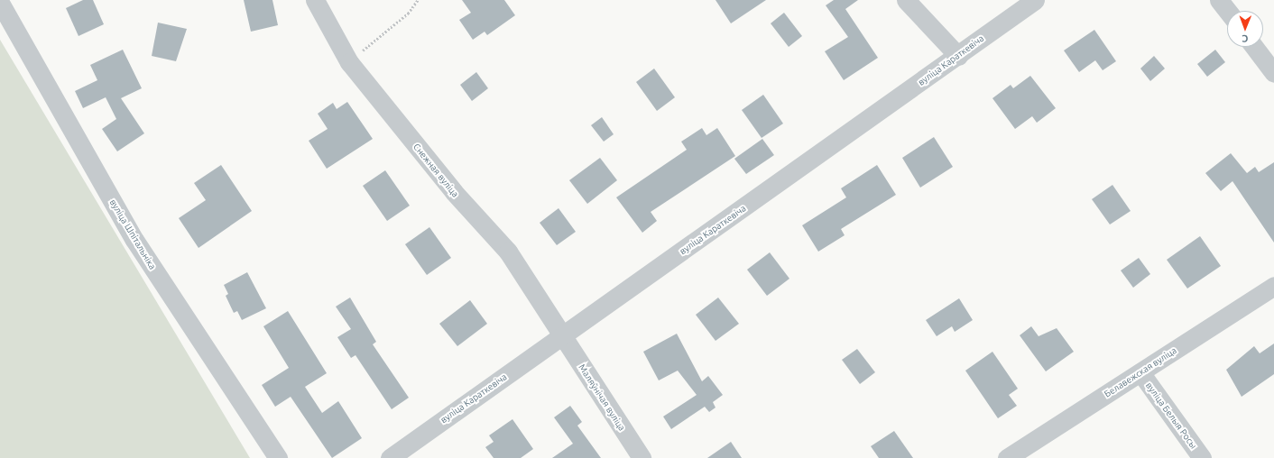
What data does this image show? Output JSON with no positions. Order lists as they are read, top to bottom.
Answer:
{
  "streets": {
    "street": [
      "вуліца Караткевіча",
      "Снежная вуліца",
      "вуліца Шпітальніка",
      "Белавежская вуліца",
      "Маляўнічая вуліца",
      "вуліца Белыя Росы"
    ]
  },
  "crossings": [
    ["вуліца Караткевіча", "Снежная вуліца"],
    ["вуліца Караткевіча", "Маляўнічая вуліца"],
    ["Снежная вуліца", "Маляўнічая вуліца"],
    ["Белавежская вуліца", "вуліца Белыя Росы"]
  ],
  "north": "bottom"
}
